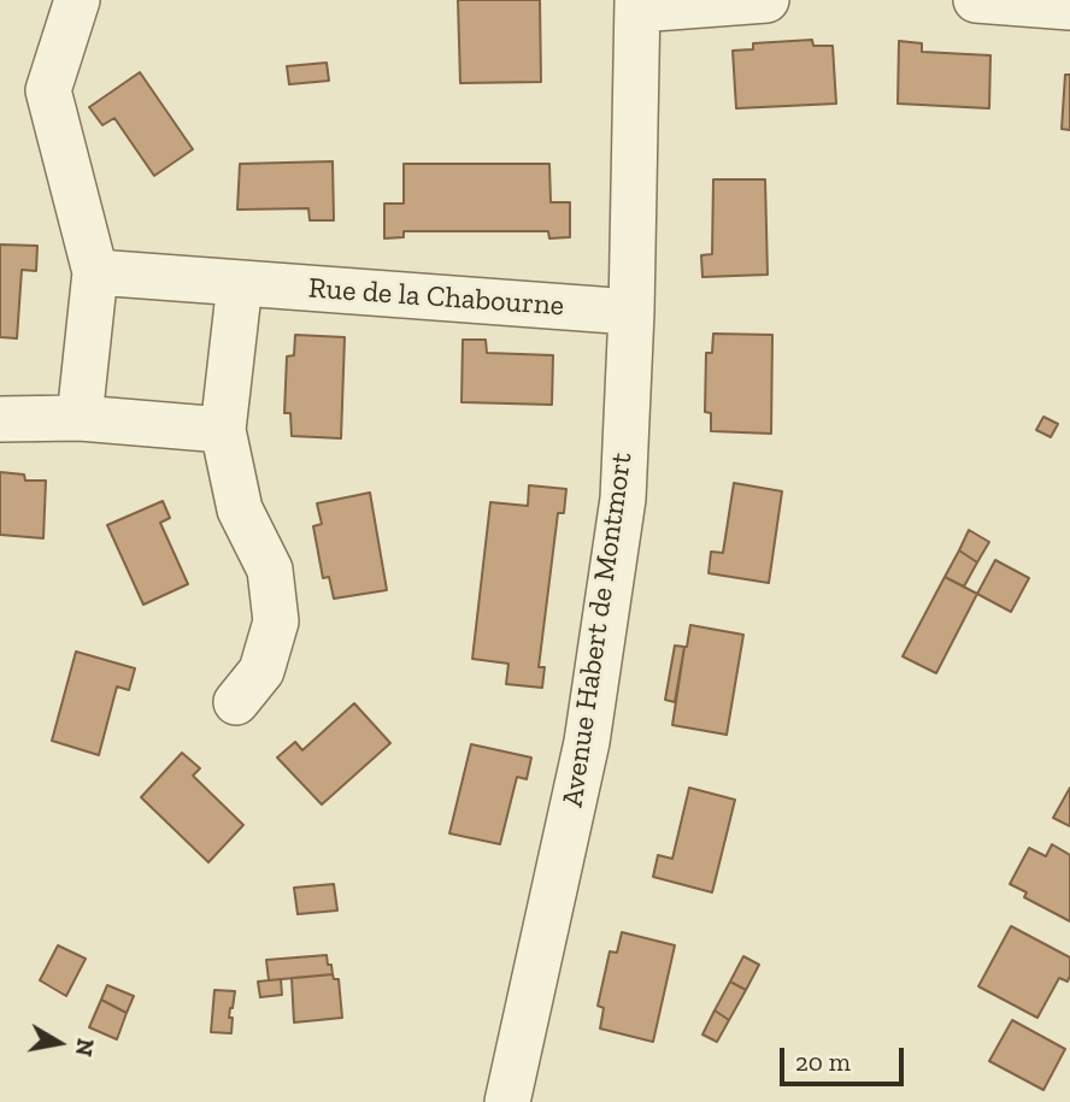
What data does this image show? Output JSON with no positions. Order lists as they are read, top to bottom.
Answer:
{
  "streets": {
    "street": ["Rue de la Chabourne", "Avenue Habert de Montmort"]
  },
  "crossings": [
    ["Rue de la Chabourne", "Avenue Habert de Montmort"]
  ],
  "scale_bar": "20 m",
  "north": "right"
}
